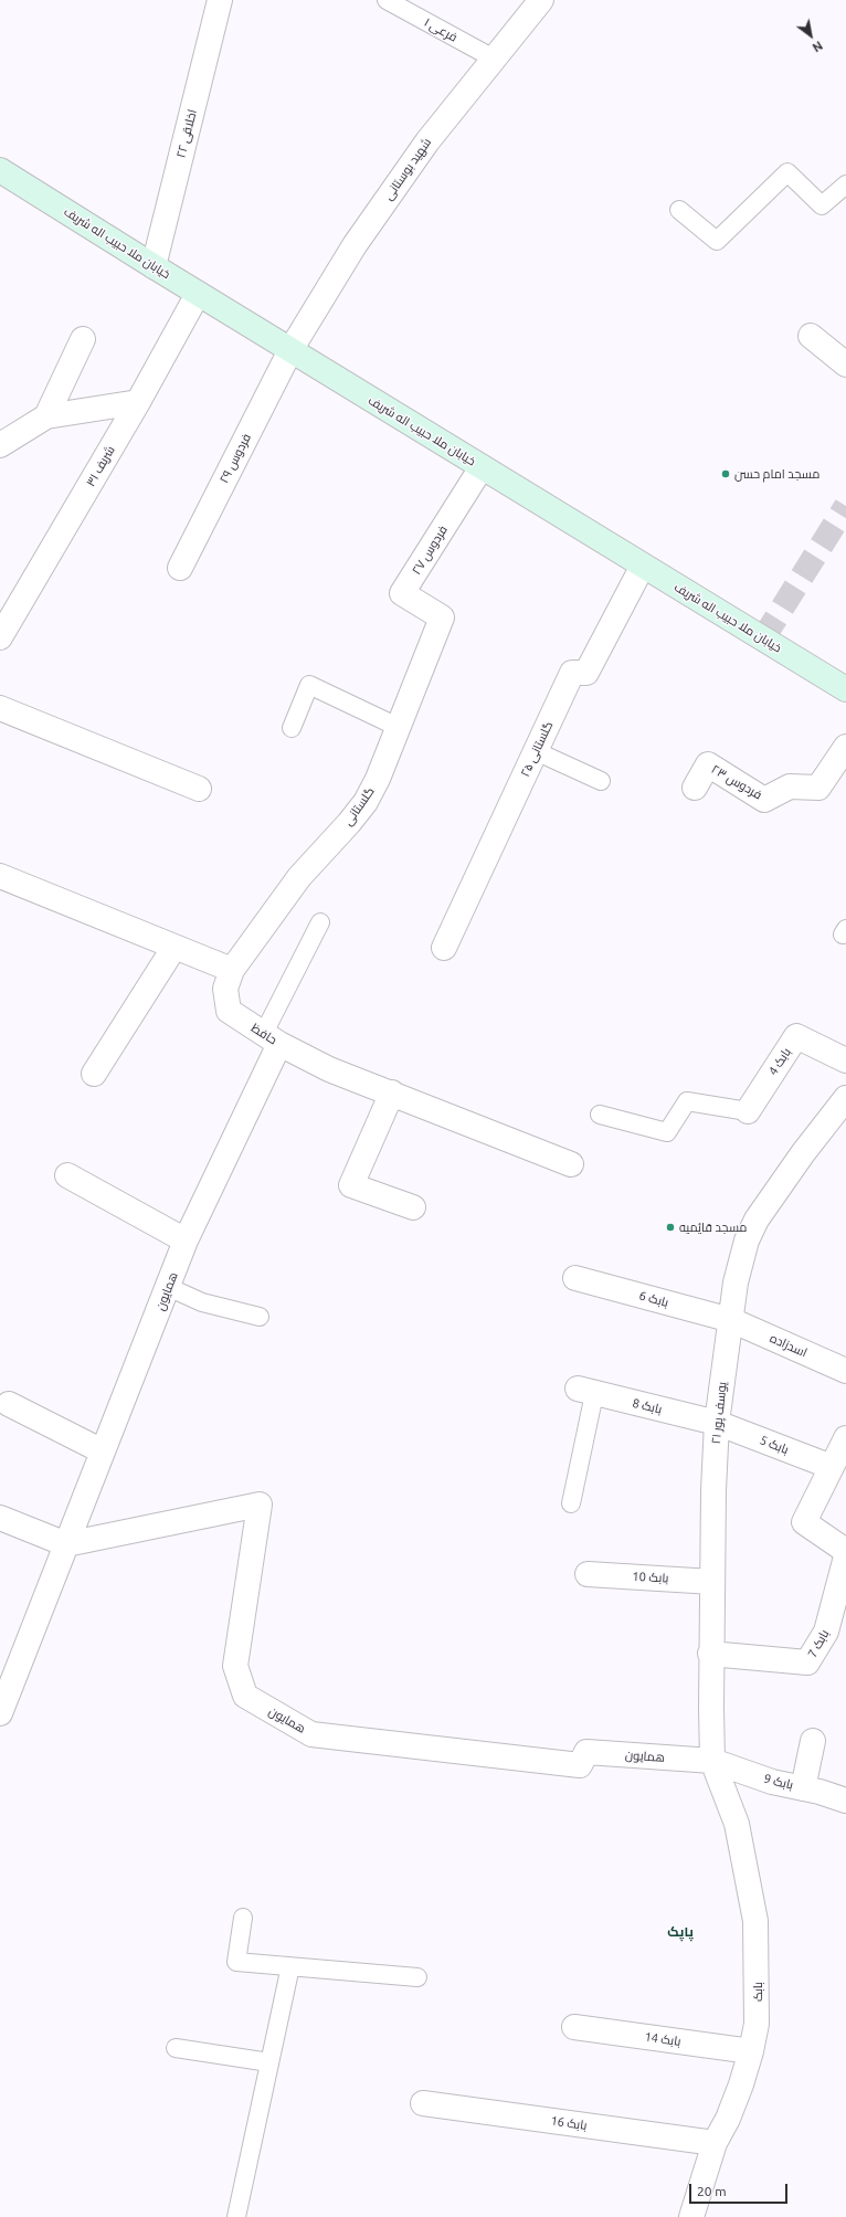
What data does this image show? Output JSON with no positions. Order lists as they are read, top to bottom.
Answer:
{
  "streets": {
    "main road": ["خیابان ملا حبیب اله شریف"],
    "street": [
      "اخلاقی ۲۲",
      "شهید بوستانی",
      "فردوس ۲۹",
      "شریف ۳۱",
      "فردوس ۲۷",
      "گلستانی ۲۵",
      "فردوس ۲۳",
      "گلستانی",
      "حافظ",
      "بابک 4",
      "همایون",
      "بابک 6",
      "اسدزاده",
      "بابک 8",
      "یوسف پور ۲۱",
      "بابک 5",
      "بابک 10",
      "بابک 7",
      "بابک 9",
      "بابک",
      "بابک 14",
      "بابک 16"
    ],
    "lane": ["فرعی ۱"]
  },
  "crossings": [
    ["فرعی ۱", "شهید بوستانی"],
    ["اخلاقی ۲۲", "خیابان ملا حبیب اله شریف"],
    ["شهید بوستانی", "خیابان ملا حبیب اله شریف"],
    ["شهید بوستانی", "فردوس ۲۹"],
    ["خیابان ملا حبیب اله شریف", "فردوس ۲۹"],
    ["خیابان ملا حبیب اله شریف", "شریف ۳۱"],
    ["خیابان ملا حبیب اله شریف", "فردوس ۲۷"],
    ["خیابان ملا حبیب اله شریف", "گلستانی ۲۵"],
    ["فردوس ۲۷", "گلستانی"],
    ["گلستانی", "حافظ"],
    ["حافظ", "همایون"],
    ["همایون", "یوسف پور ۲۱"],
    ["همایون", "بابک 9"],
    ["همایون", "بابک"],
    ["بابک 6", "اسدزاده"],
    ["بابک 6", "یوسف پور ۲۱"],
    ["اسدزاده", "یوسف پور ۲۱"],
    ["بابک 8", "یوسف پور ۲۱"],
    ["بابک 8", "بابک 5"],
    ["یوسف پور ۲۱", "بابک 5"],
    ["یوسف پور ۲۱", "بابک 10"],
    ["یوسف پور ۲۱", "بابک 7"],
    ["یوسف پور ۲۱", "بابک 9"],
    ["یوسف پور ۲۱", "بابک"],
    ["بابک 9", "بابک"],
    ["بابک", "بابک 14"],
    ["بابک", "بابک 16"]
  ],
  "districts": ["پاپک"],
  "places": ["مسجد امام حسن", "مسجد قایٔمیه"],
  "scale_bar": "20 m",
  "north": "bottom right"
}
